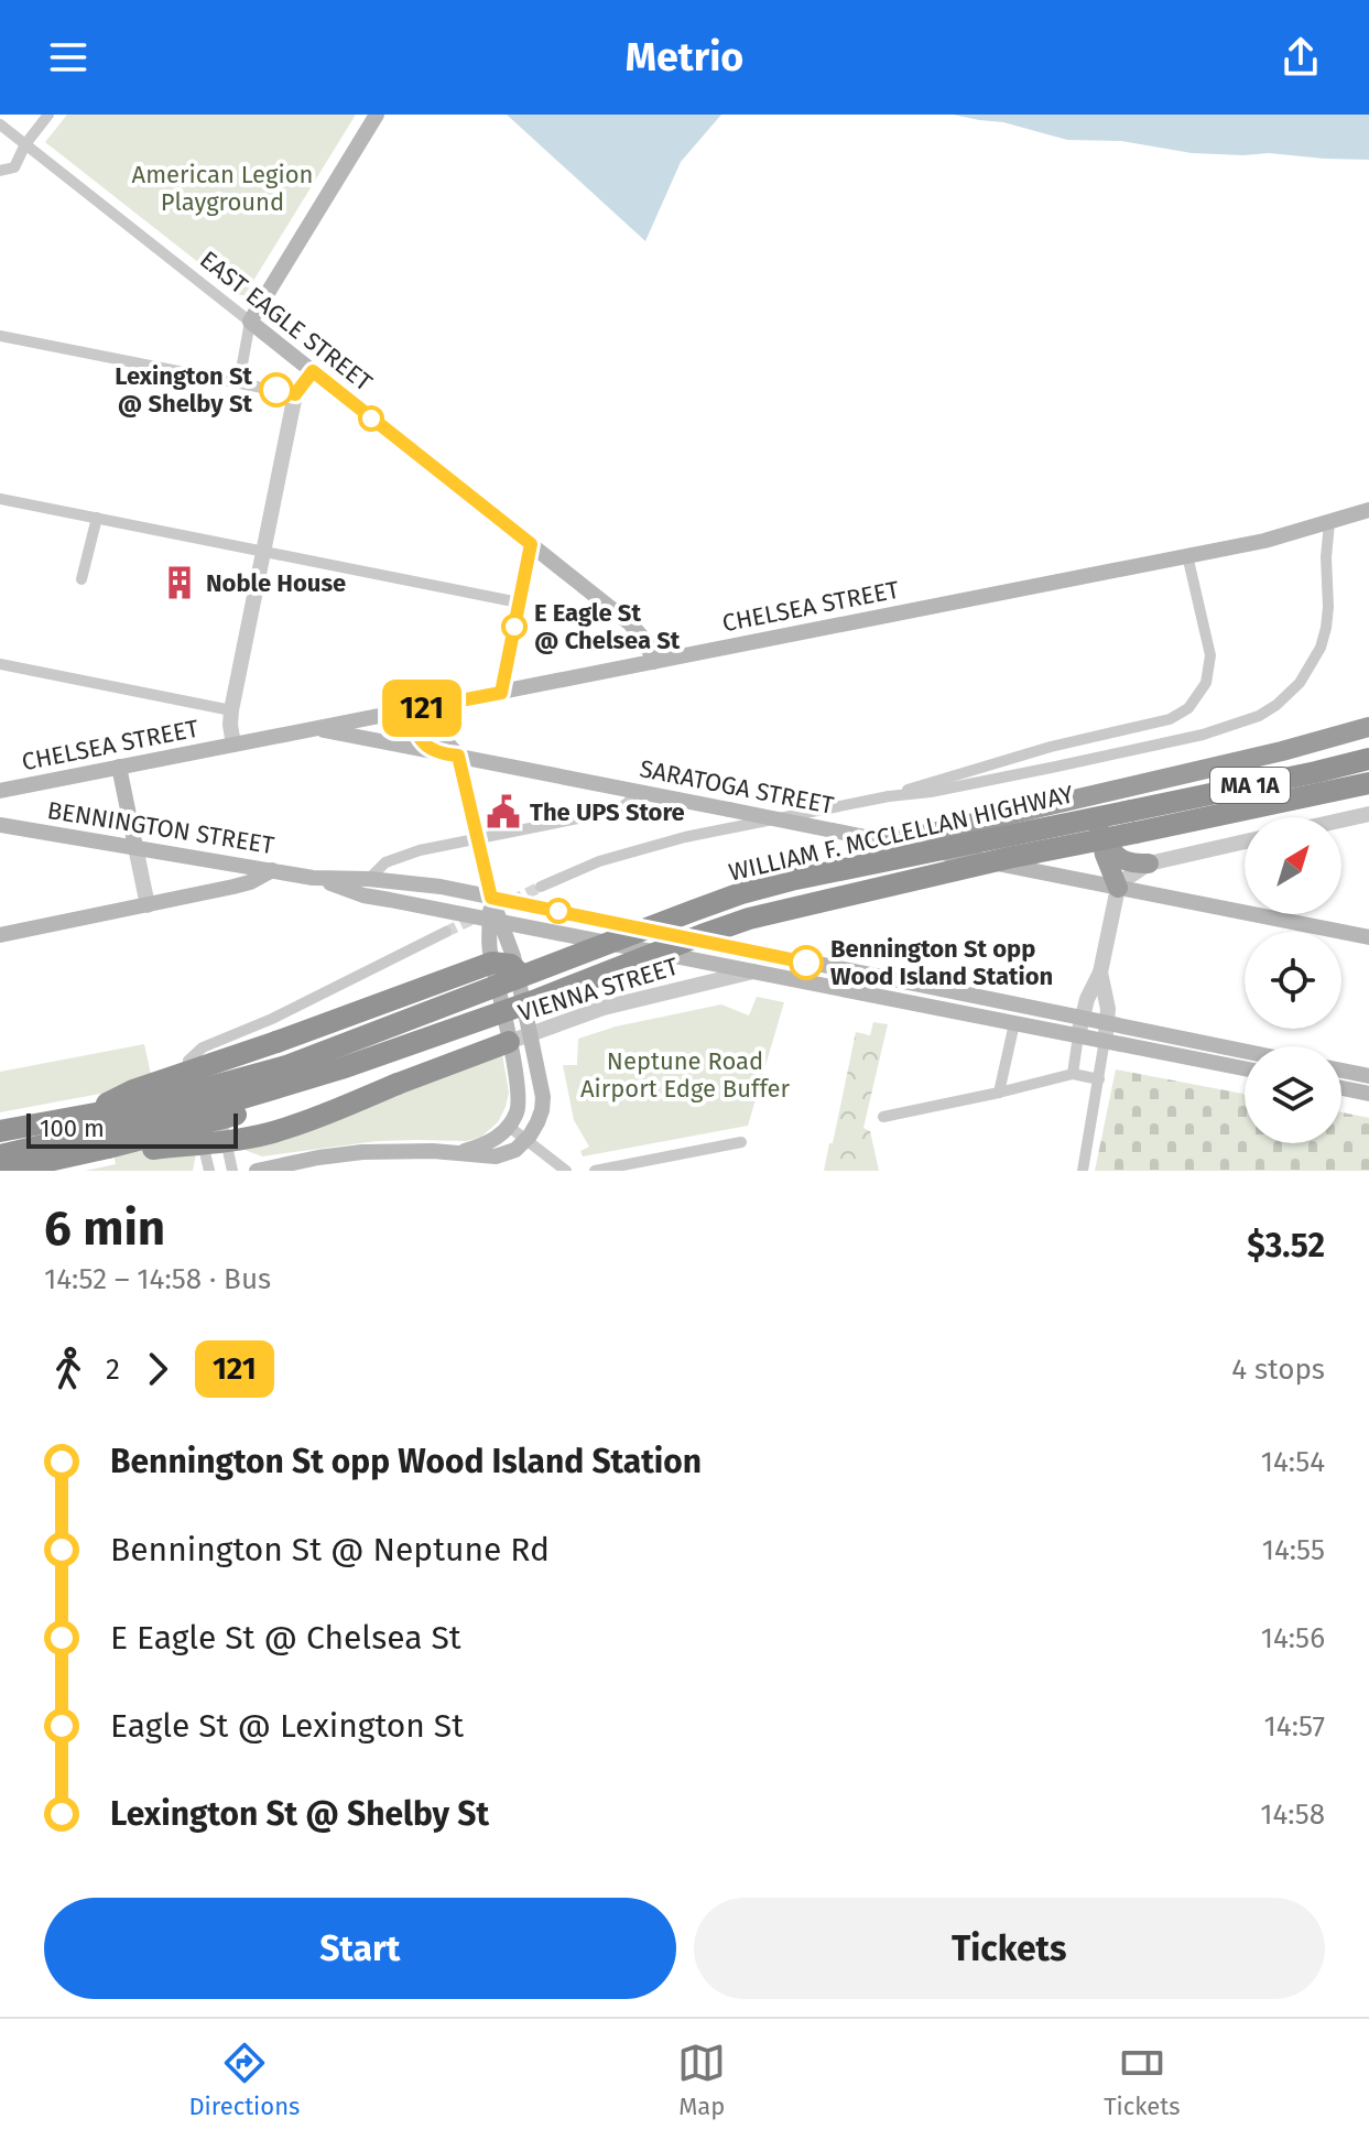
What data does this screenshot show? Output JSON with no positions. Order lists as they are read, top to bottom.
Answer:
{
  "streets": {
    "highway": ["MA 1A", "WILLIAM F. MCCLELLAN HIGHWAY"],
    "main road": [
      "EAST EAGLE STREET",
      "CHELSEA STREET",
      "SARATOGA STREET",
      "BENNINGTON STREET"
    ],
    "street": ["VIENNA STREET"]
  },
  "crossings": [
    ["EAST EAGLE STREET", "CHELSEA STREET"],
    ["CHELSEA STREET", "SARATOGA STREET"],
    ["BENNINGTON STREET", "VIENNA STREET"]
  ],
  "parks": ["American Legion Playground", "Neptune Road Airport Edge Buffer"],
  "places": {
    "other": ["Lexington St @ Shelby St", "E Eagle St @ Chelsea St", "Bennington St opp Wood Island Station"],
    "building": ["Noble House"],
    "public building": ["The UPS Store"]
  },
  "lines": ["bus line 121"],
  "scale_bar": "100 m",
  "north": "top right",
  "page": {
    "header": "Metrio",
    "on_map": "121",
    "scale": "100 m",
    "heading": ["6 min", "14:52 – 14:58 · Bus", "$3.52"],
    "legs": ["2", "121", "4 stops"],
    "list": [
      {
        "name": "Bennington St opp Wood Island Station",
        "value": "14:54"
      },
      {
        "name": "Bennington St @ Neptune Rd",
        "value": "14:55"
      },
      {
        "name": "E Eagle St @ Chelsea St",
        "value": "14:56"
      },
      {
        "name": "Eagle St @ Lexington St",
        "value": "14:57"
      },
      {
        "name": "Lexington St @ Shelby St",
        "value": "14:58"
      }
    ],
    "buttons": ["Start", "Tickets"],
    "tabs": ["Directions", "Map", "Tickets"]
  }
}
